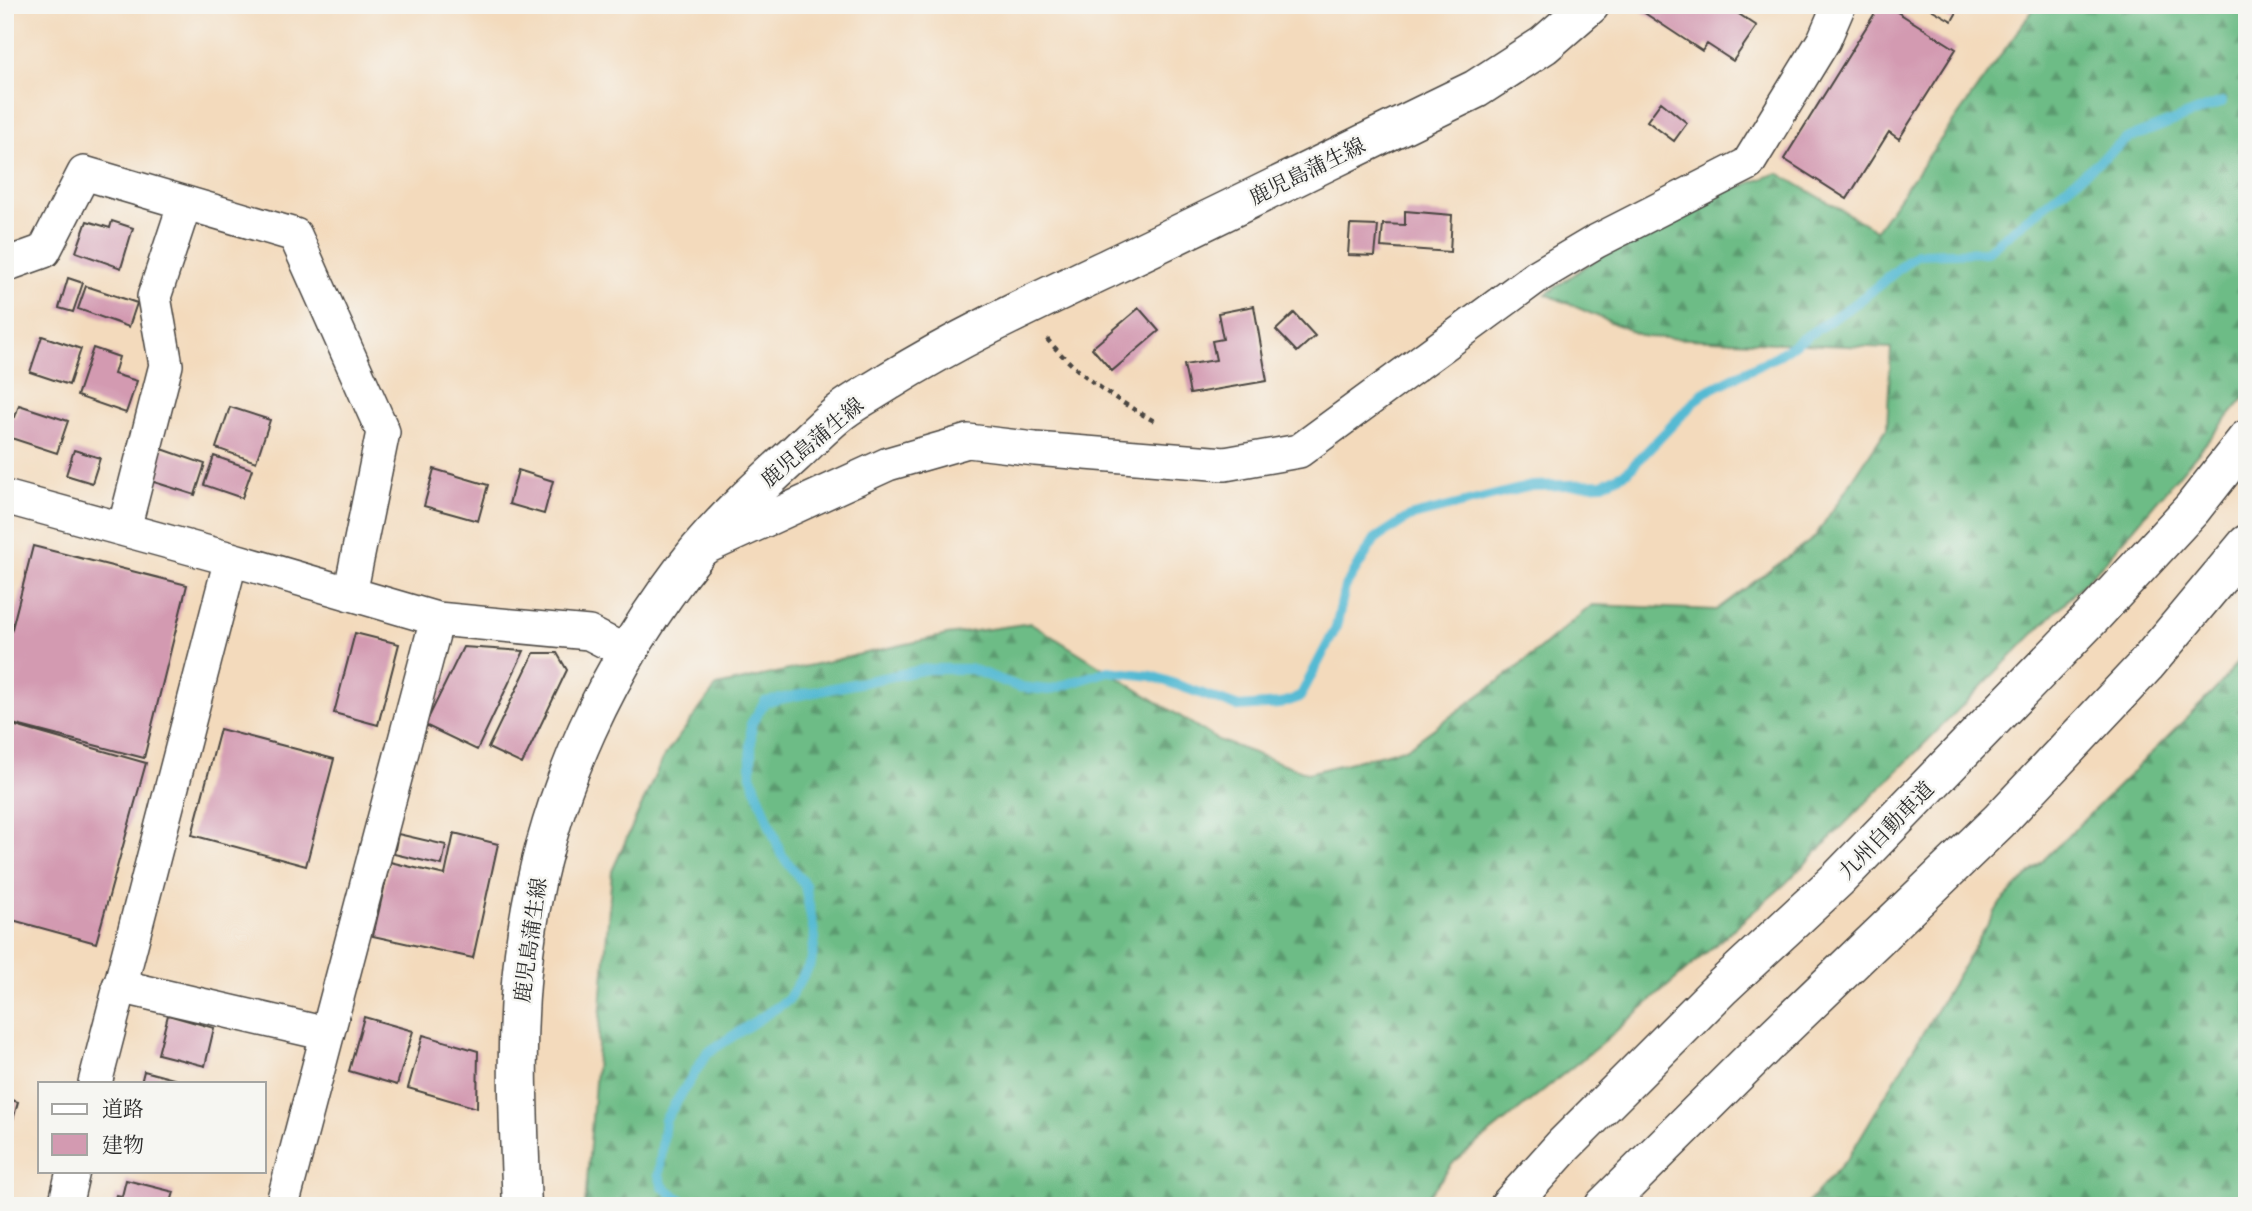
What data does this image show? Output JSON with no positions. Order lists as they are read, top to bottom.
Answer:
{
  "streets": {
    "main road": ["鹿児島蒲生線", "九州自動車道"]
  },
  "legend": ["道路", "建物"]
}
